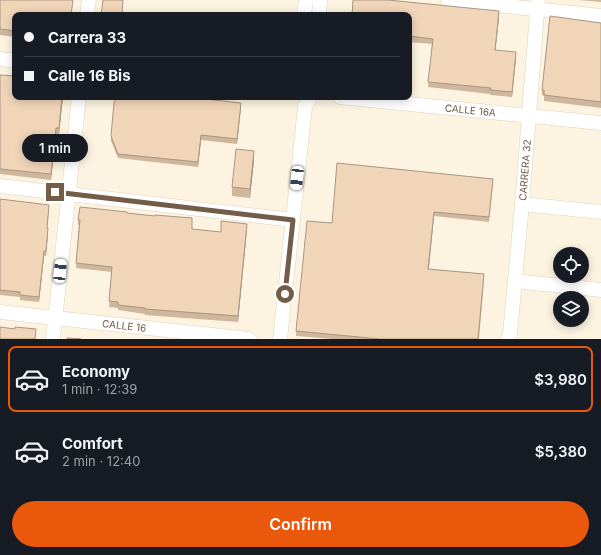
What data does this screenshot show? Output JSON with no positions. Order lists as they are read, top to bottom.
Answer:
{
  "streets": {
    "street": ["CALLE 16A", "CARRERA 32", "CALLE 16"]
  },
  "crossings": [
    ["CALLE 16A", "CARRERA 32"]
  ],
  "page": {
    "banner": ["Carrera 33", "Calle 16 Bis"],
    "bubble": "1 min",
    "list": [
      {
        "name": "Economy",
        "note": "1 min · 12:39",
        "value": "$3,980"
      },
      {
        "name": "Comfort",
        "note": "2 min · 12:40",
        "value": "$5,380"
      }
    ],
    "buttons": "Confirm"
  }
}
